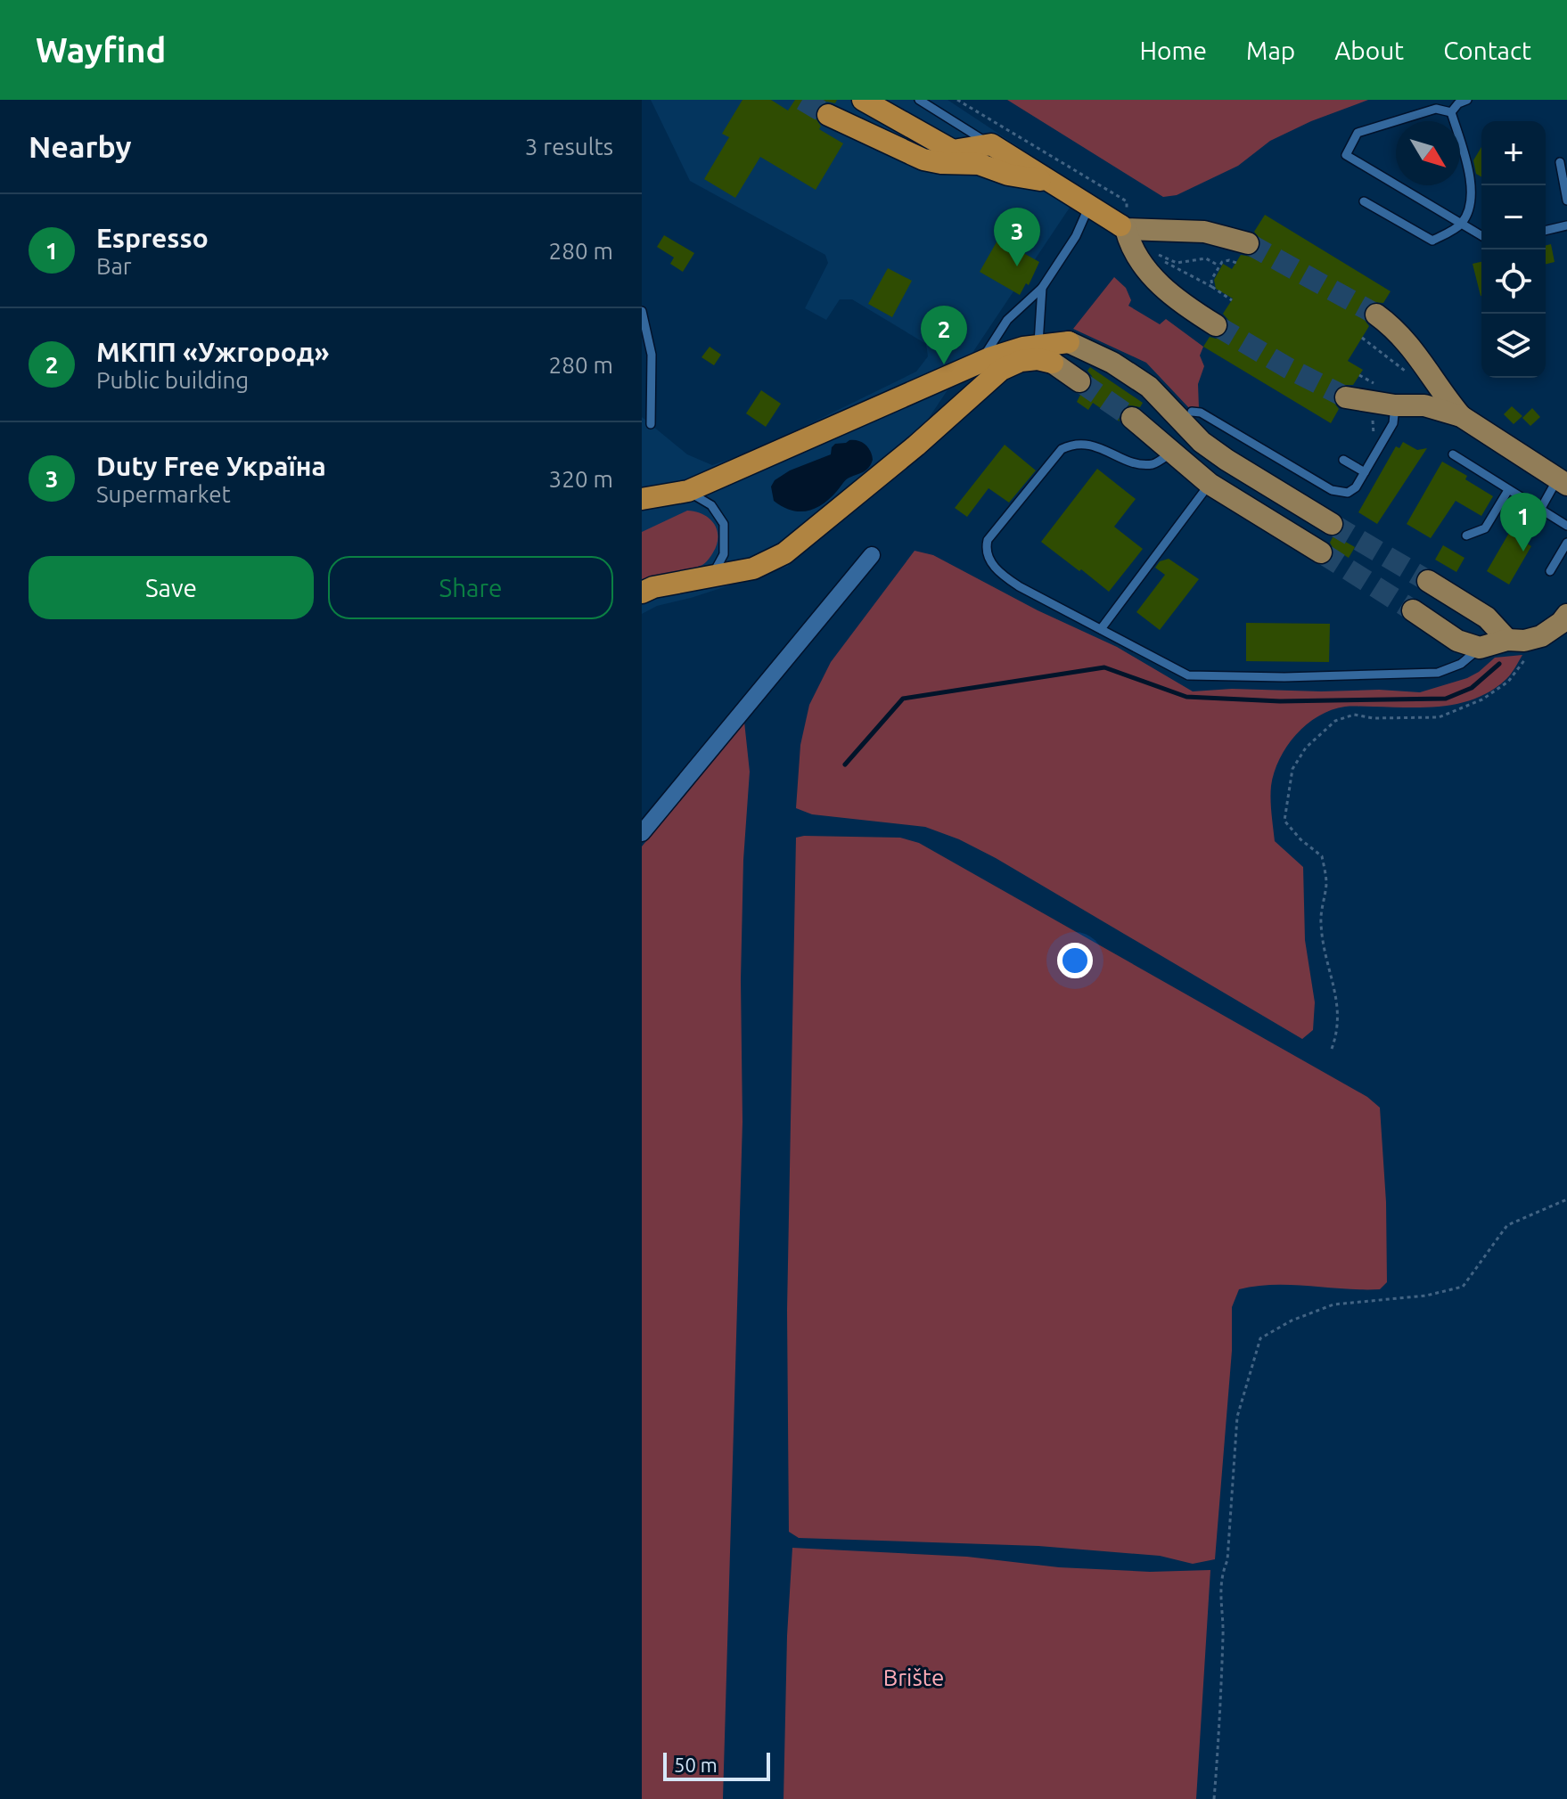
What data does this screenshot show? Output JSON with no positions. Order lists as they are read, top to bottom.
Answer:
{
  "parks": ["Brište"],
  "scale_bar": "50 m",
  "north": "bottom right",
  "page": {
    "header": "Wayfind",
    "nav": [
      "Home",
      "Map",
      "About",
      "Contact"
    ],
    "heading": ["Nearby", "3 results"],
    "map_buttons": ["+", "−"],
    "list": [
      {
        "mark": "1",
        "name": "Espresso",
        "note": "Bar",
        "value": "280 m"
      },
      {
        "mark": "2",
        "name": "МКПП «Ужгород»",
        "note": "Public building",
        "value": "280 m"
      },
      {
        "mark": "3",
        "name": "Duty Free Україна",
        "note": "Supermarket",
        "value": "320 m"
      }
    ],
    "pins": ["3", "2", "1"],
    "buttons": ["Save", "Share"],
    "scale": "50 m"
  }
}
